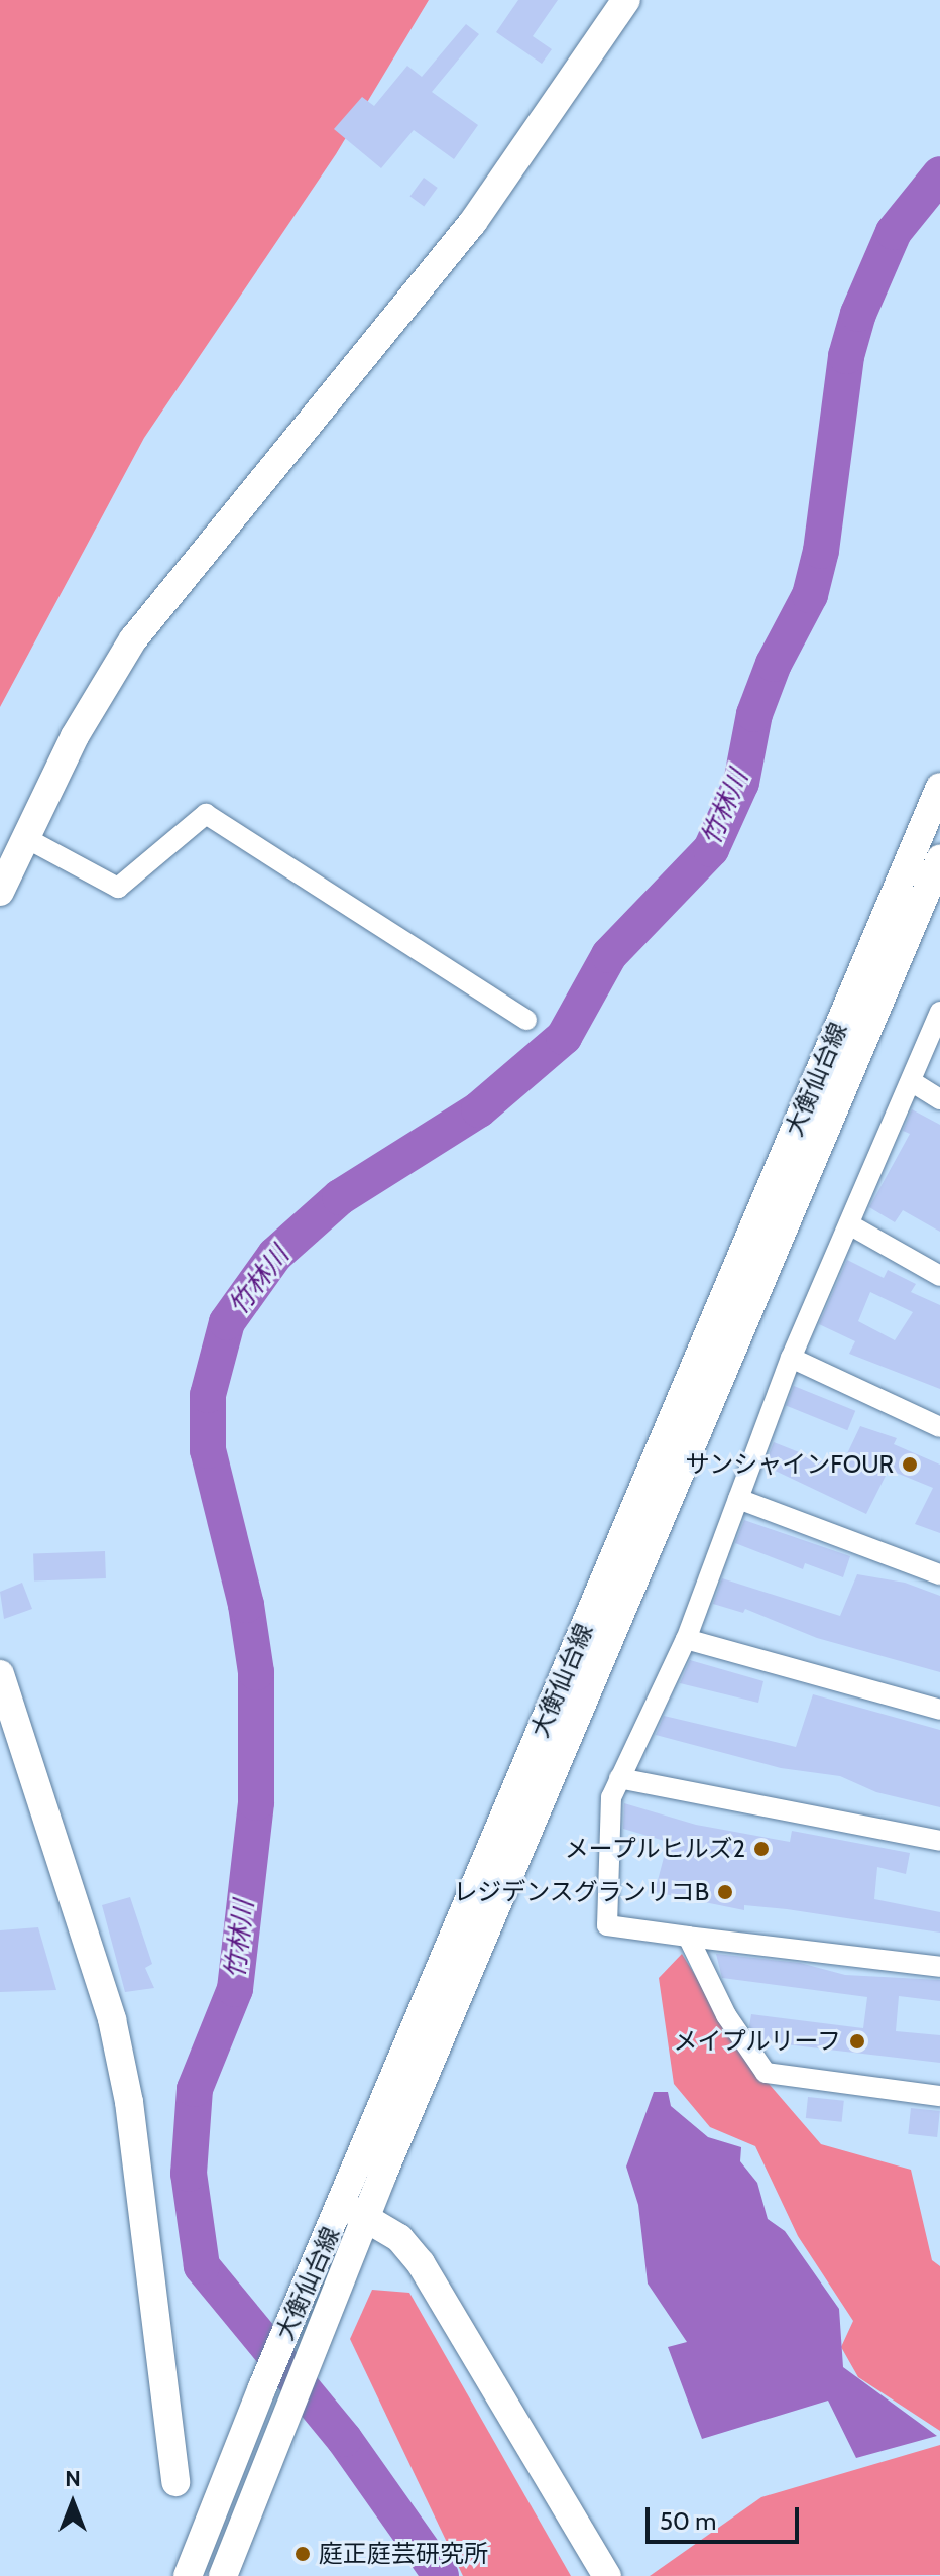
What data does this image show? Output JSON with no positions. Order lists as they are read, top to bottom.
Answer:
{
  "streets": {
    "main road": ["大衡仙台線"]
  },
  "water": ["竹林川"],
  "places": [
    "サンシャインFOUR",
    "メープルヒルズ2",
    "レジデンスグランリコB",
    "メイプルリーフ",
    "庭正庭芸研究所"
  ],
  "scale_bar": "50 m",
  "north": "top"
}
